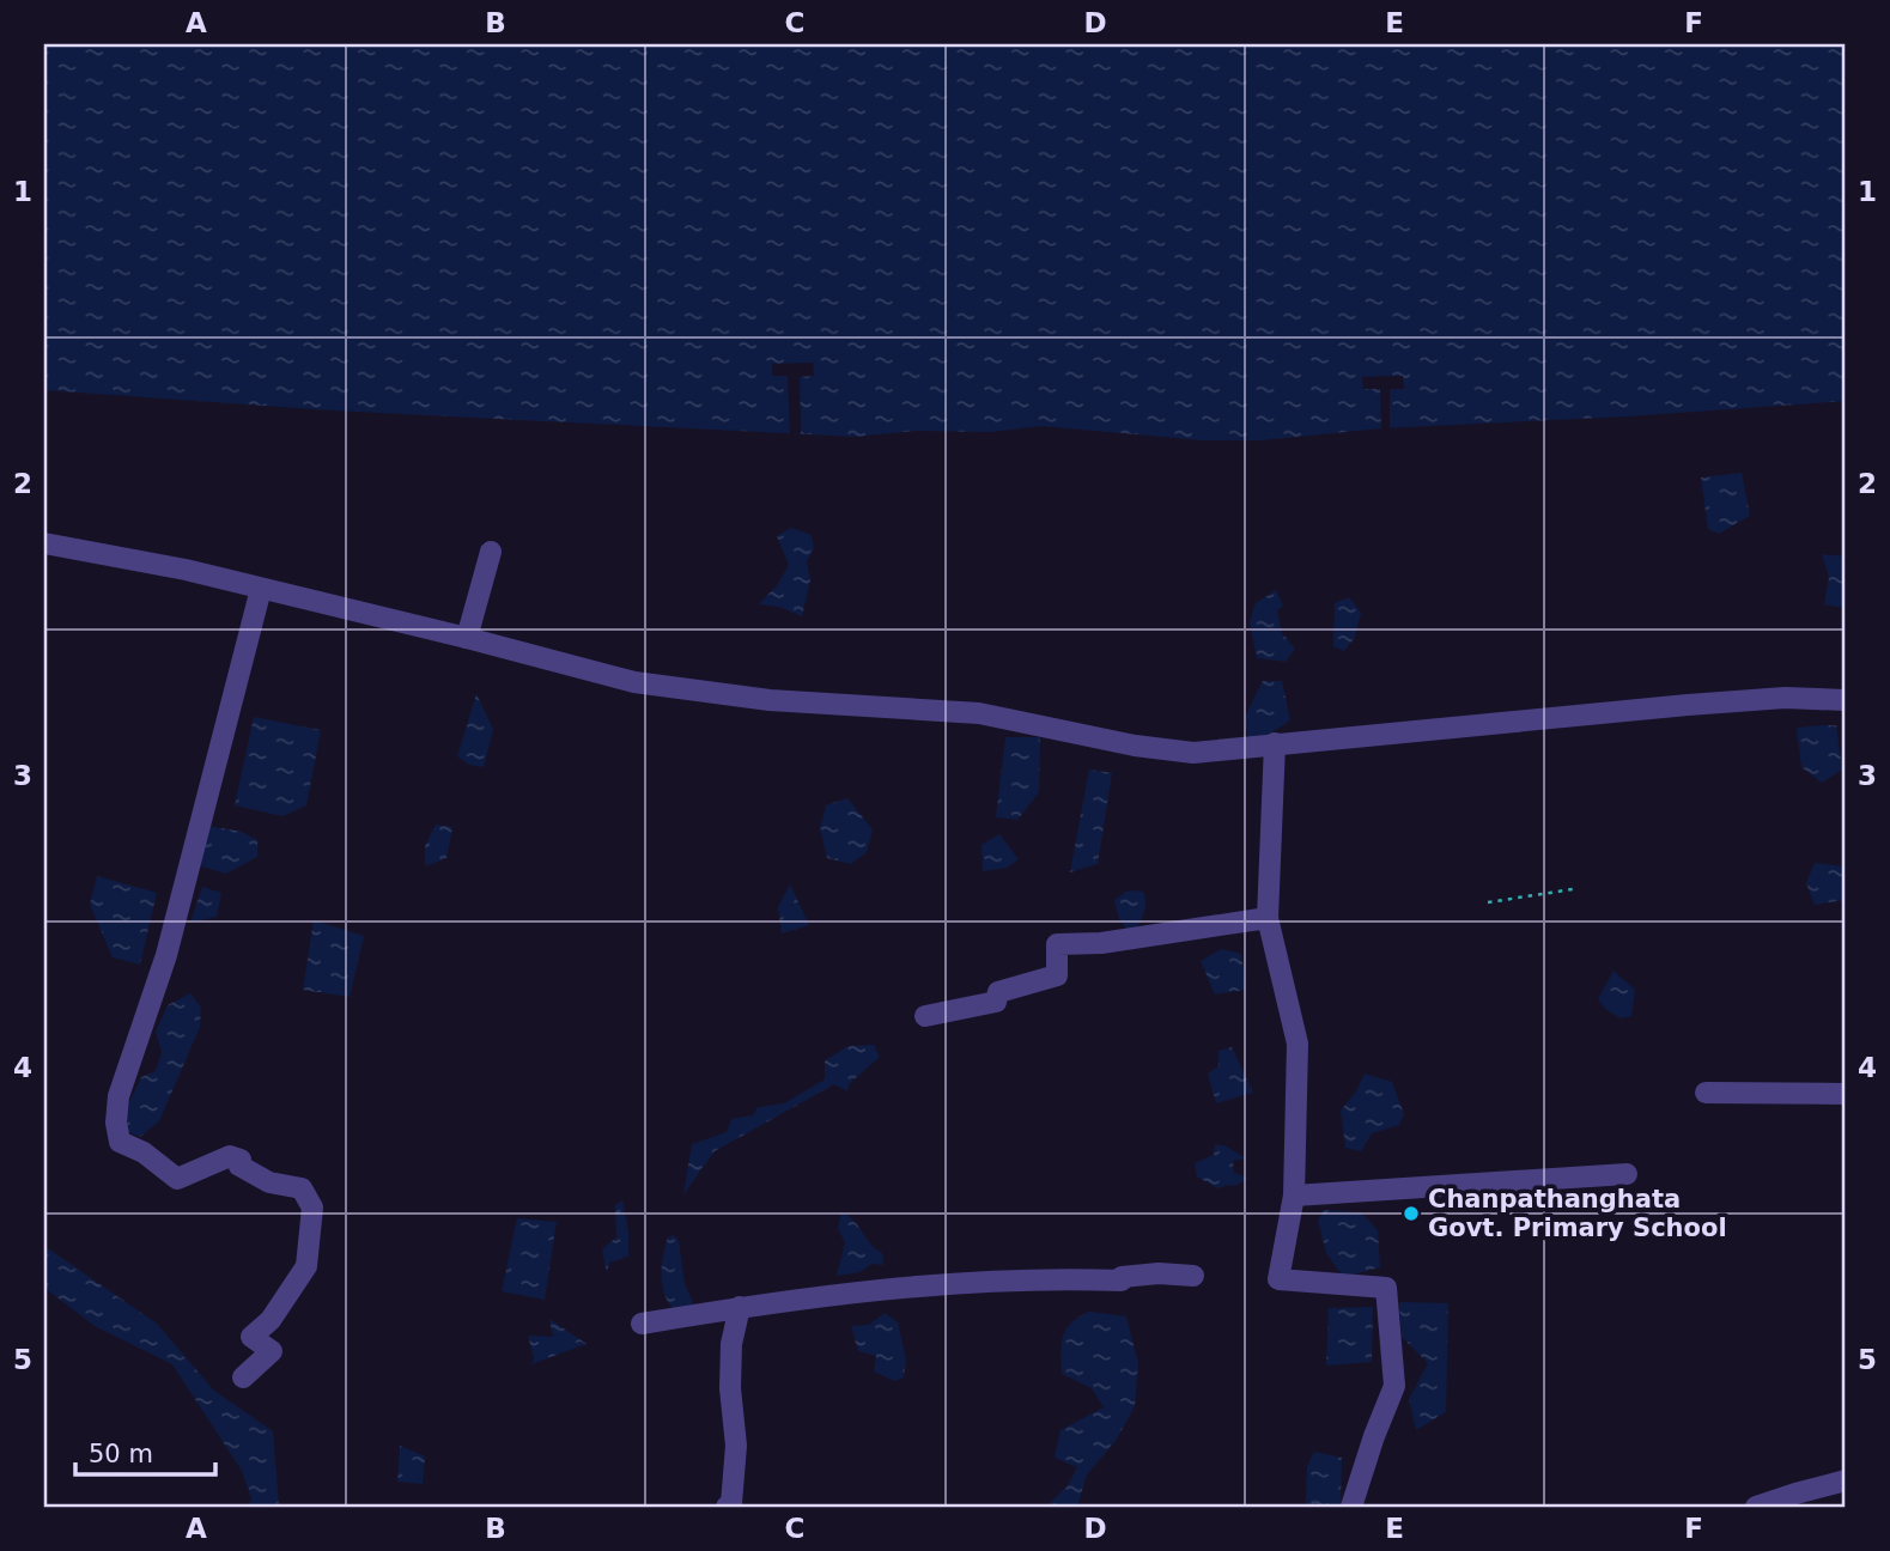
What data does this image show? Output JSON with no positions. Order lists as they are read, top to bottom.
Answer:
{
  "places": ["Chanpathanghata Govt. Primary School"],
  "scale_bar": "50 m",
  "grid": {
    "columns": [
      "A",
      "B",
      "C",
      "D",
      "E",
      "F"
    ],
    "rows": [
      "1",
      "2",
      "3",
      "4",
      "5"
    ]
  }
}
